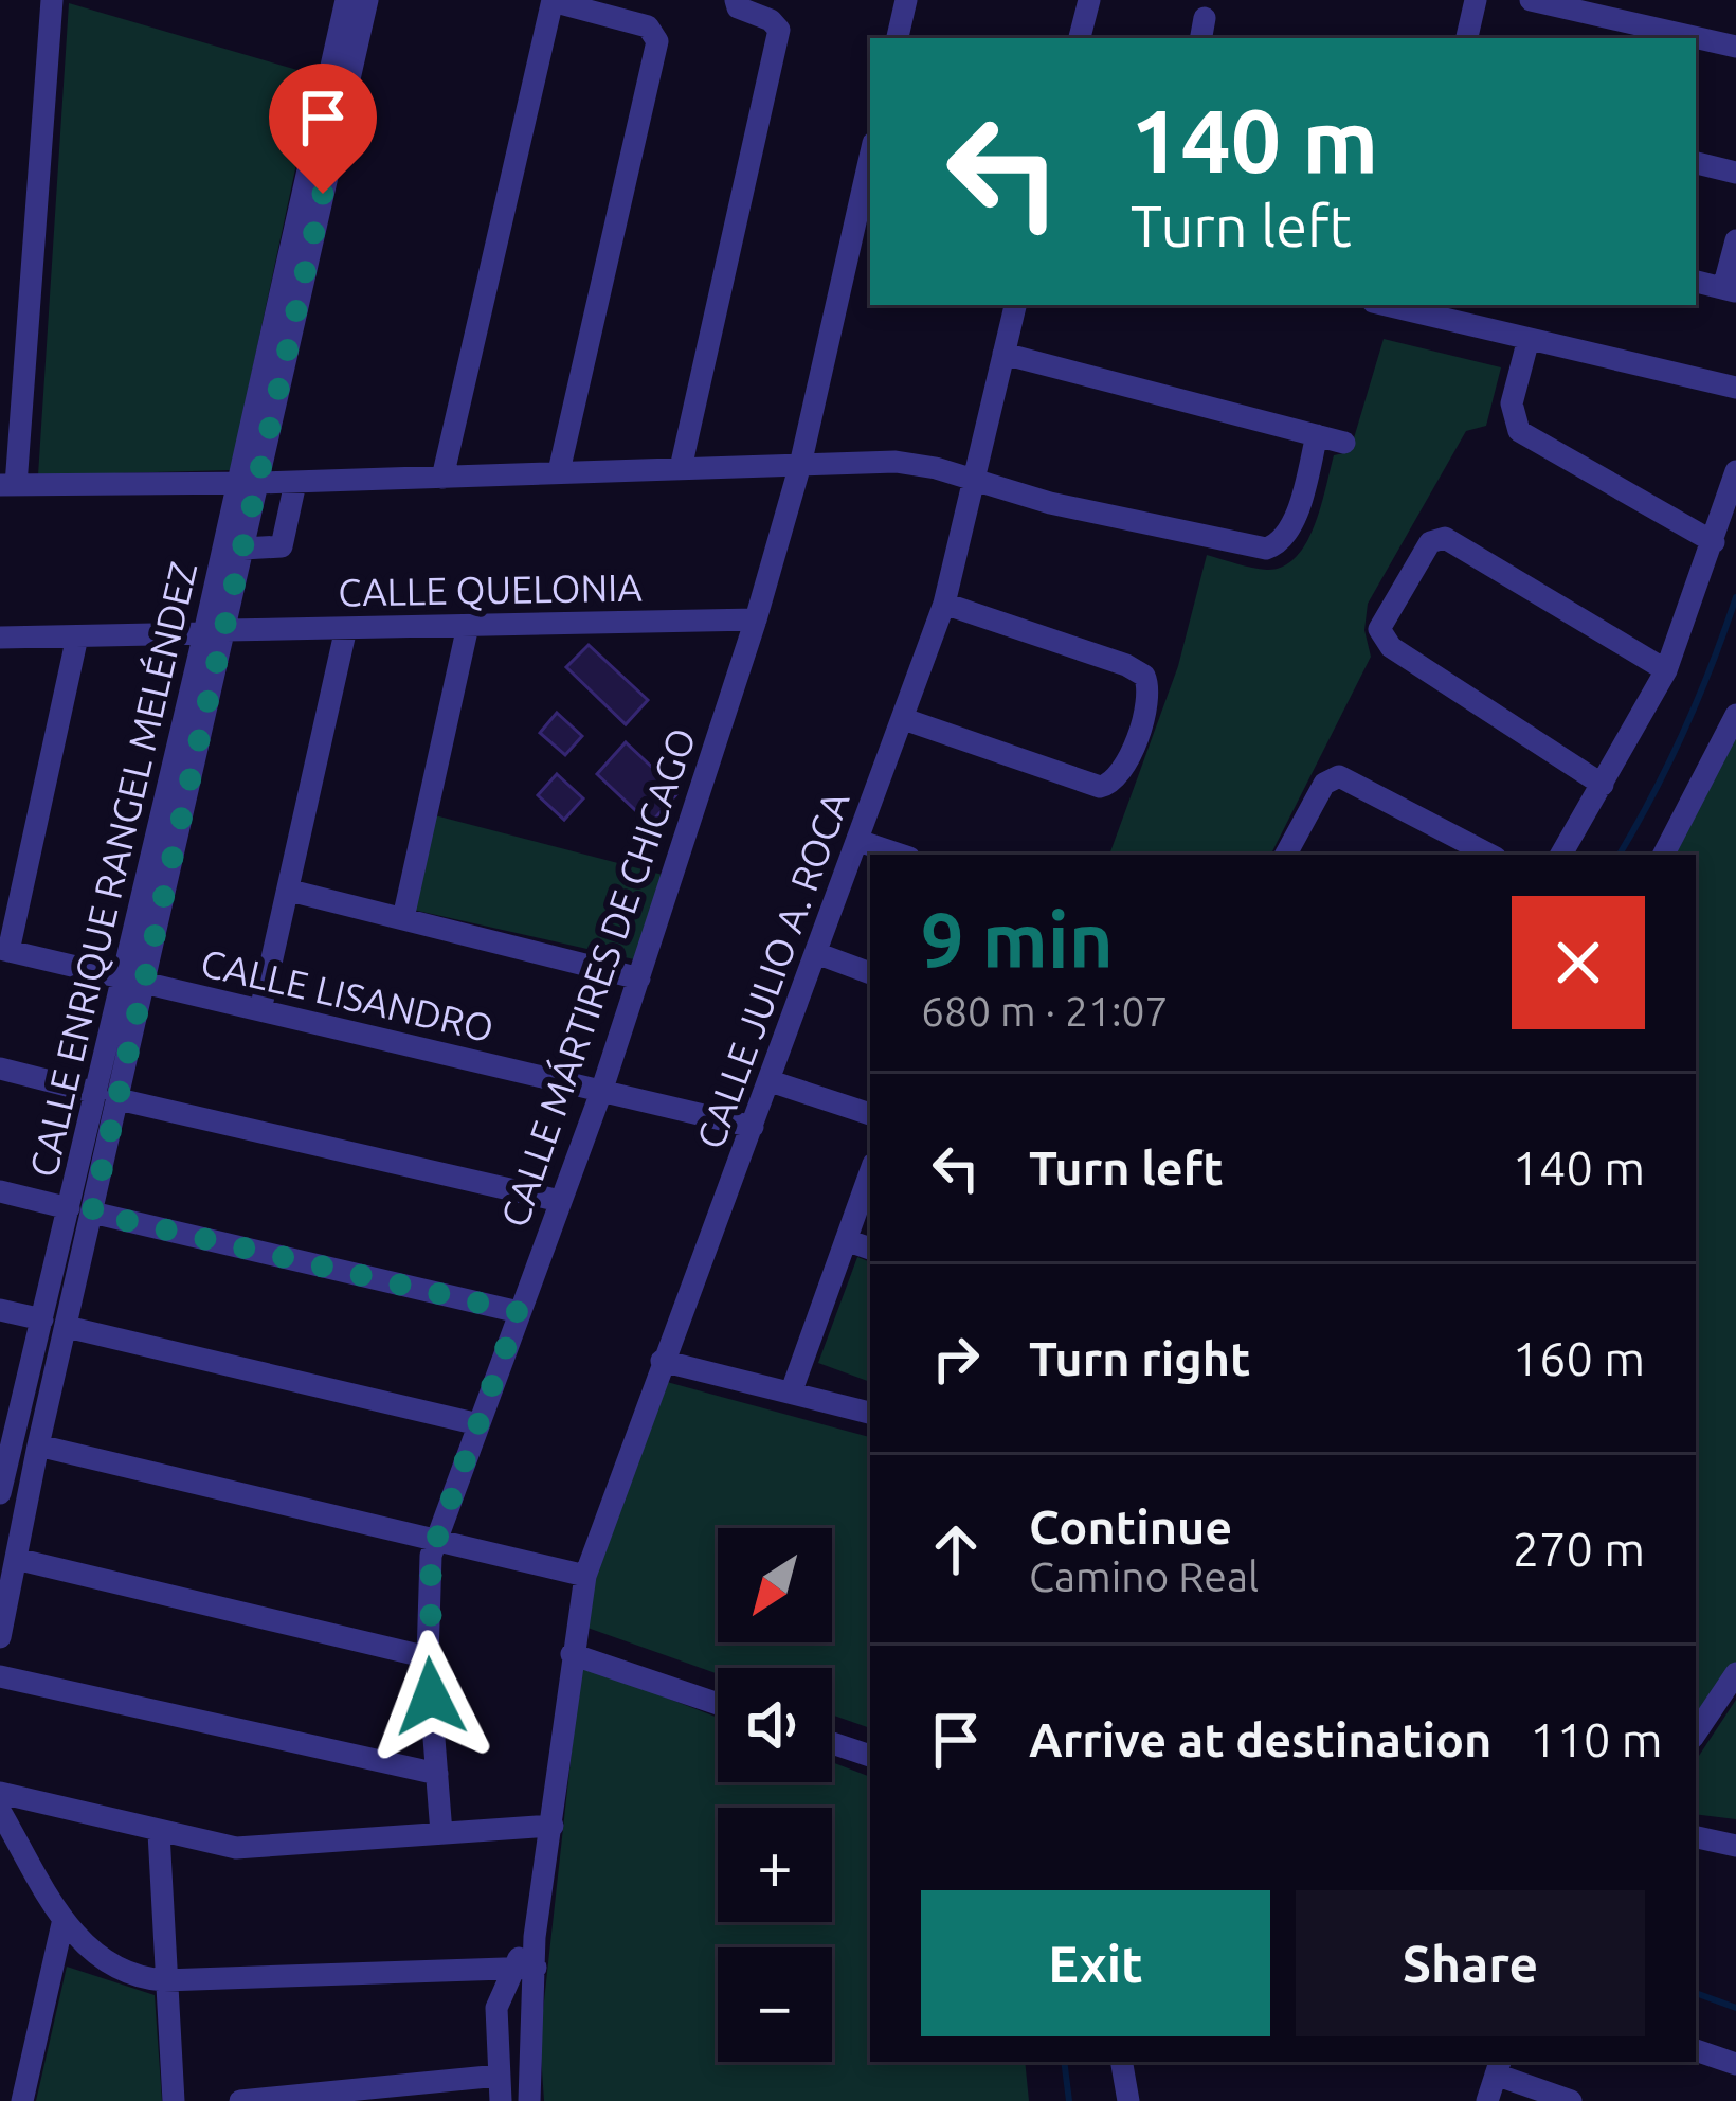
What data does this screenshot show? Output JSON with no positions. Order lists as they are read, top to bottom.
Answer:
{
  "streets": {
    "street": [
      "CALLE QUELONIA",
      "CALLE ENRIQUE RANGEL MELÉNDEZ",
      "CALLE JULIO A. ROCA",
      "CALLE MÁRTIRES DE CHICAGO",
      "CALLE LISANDRO"
    ]
  },
  "crossings": [
    ["CALLE QUELONIA", "CALLE ENRIQUE RANGEL MELÉNDEZ"],
    ["CALLE QUELONIA", "CALLE MÁRTIRES DE CHICAGO"],
    ["CALLE ENRIQUE RANGEL MELÉNDEZ", "CALLE LISANDRO"],
    ["CALLE JULIO A. ROCA", "CALLE LISANDRO"],
    ["CALLE MÁRTIRES DE CHICAGO", "CALLE LISANDRO"]
  ],
  "north": "bottom left",
  "page": {
    "turn": ["140 m", "Turn left"],
    "heading": ["9 min", "680 m · 21:07"],
    "list": [
      {
        "name": "Turn left",
        "value": "140 m"
      },
      {
        "name": "Turn right",
        "value": "160 m"
      },
      {
        "name": "Continue",
        "note": "Camino Real",
        "value": "270 m"
      },
      {
        "name": "Arrive at destination",
        "value": "110 m"
      }
    ],
    "map_buttons": ["+", "−"],
    "buttons": ["Exit", "Share"]
  }
}
